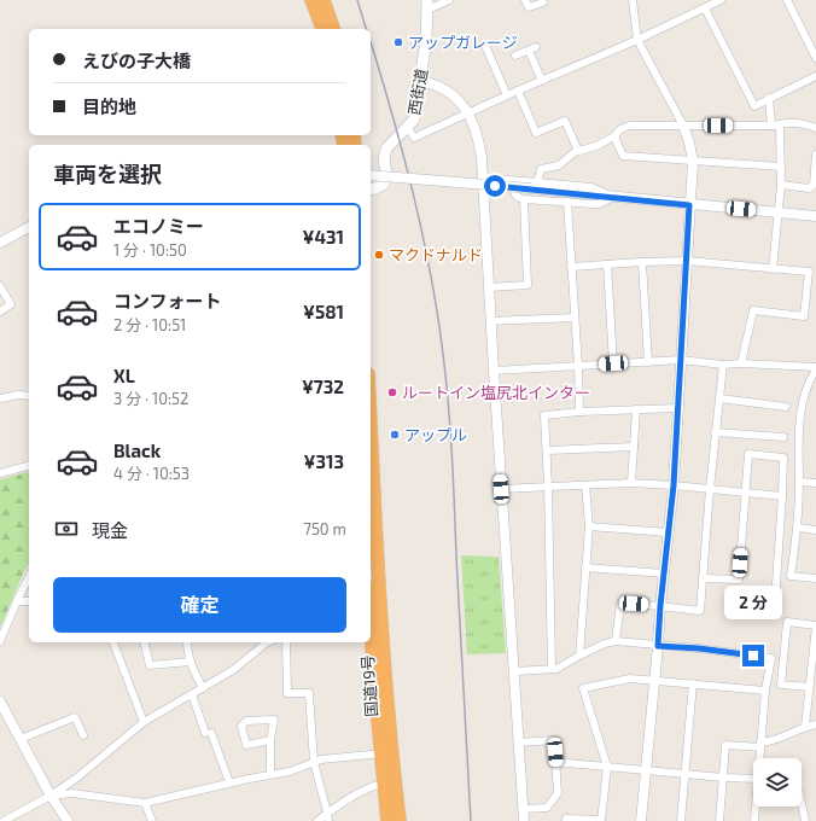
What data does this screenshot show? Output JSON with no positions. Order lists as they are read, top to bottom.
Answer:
{
  "streets": {
    "highway": ["国道19号"],
    "main road": ["西街道"]
  },
  "places": [
    "アップガレージ",
    "マクドナルド",
    "ルートイン塩尻北インター",
    "アップル"
  ],
  "page": {
    "banner": ["えびの子大橋", "目的地"],
    "heading": "車両を選択",
    "list": [
      {
        "name": "エコノミー",
        "note": "1 分 · 10:50",
        "value": "¥431"
      },
      {
        "name": "コンフォート",
        "note": "2 分 · 10:51",
        "value": "¥581"
      },
      {
        "name": "XL",
        "note": "3 分 · 10:52",
        "value": "¥732"
      },
      {
        "name": "Black",
        "note": "4 分 · 10:53",
        "value": "¥313"
      }
    ],
    "pay": ["現金", "750 m"],
    "buttons": "確定",
    "bubble": "2 分"
  }
}
